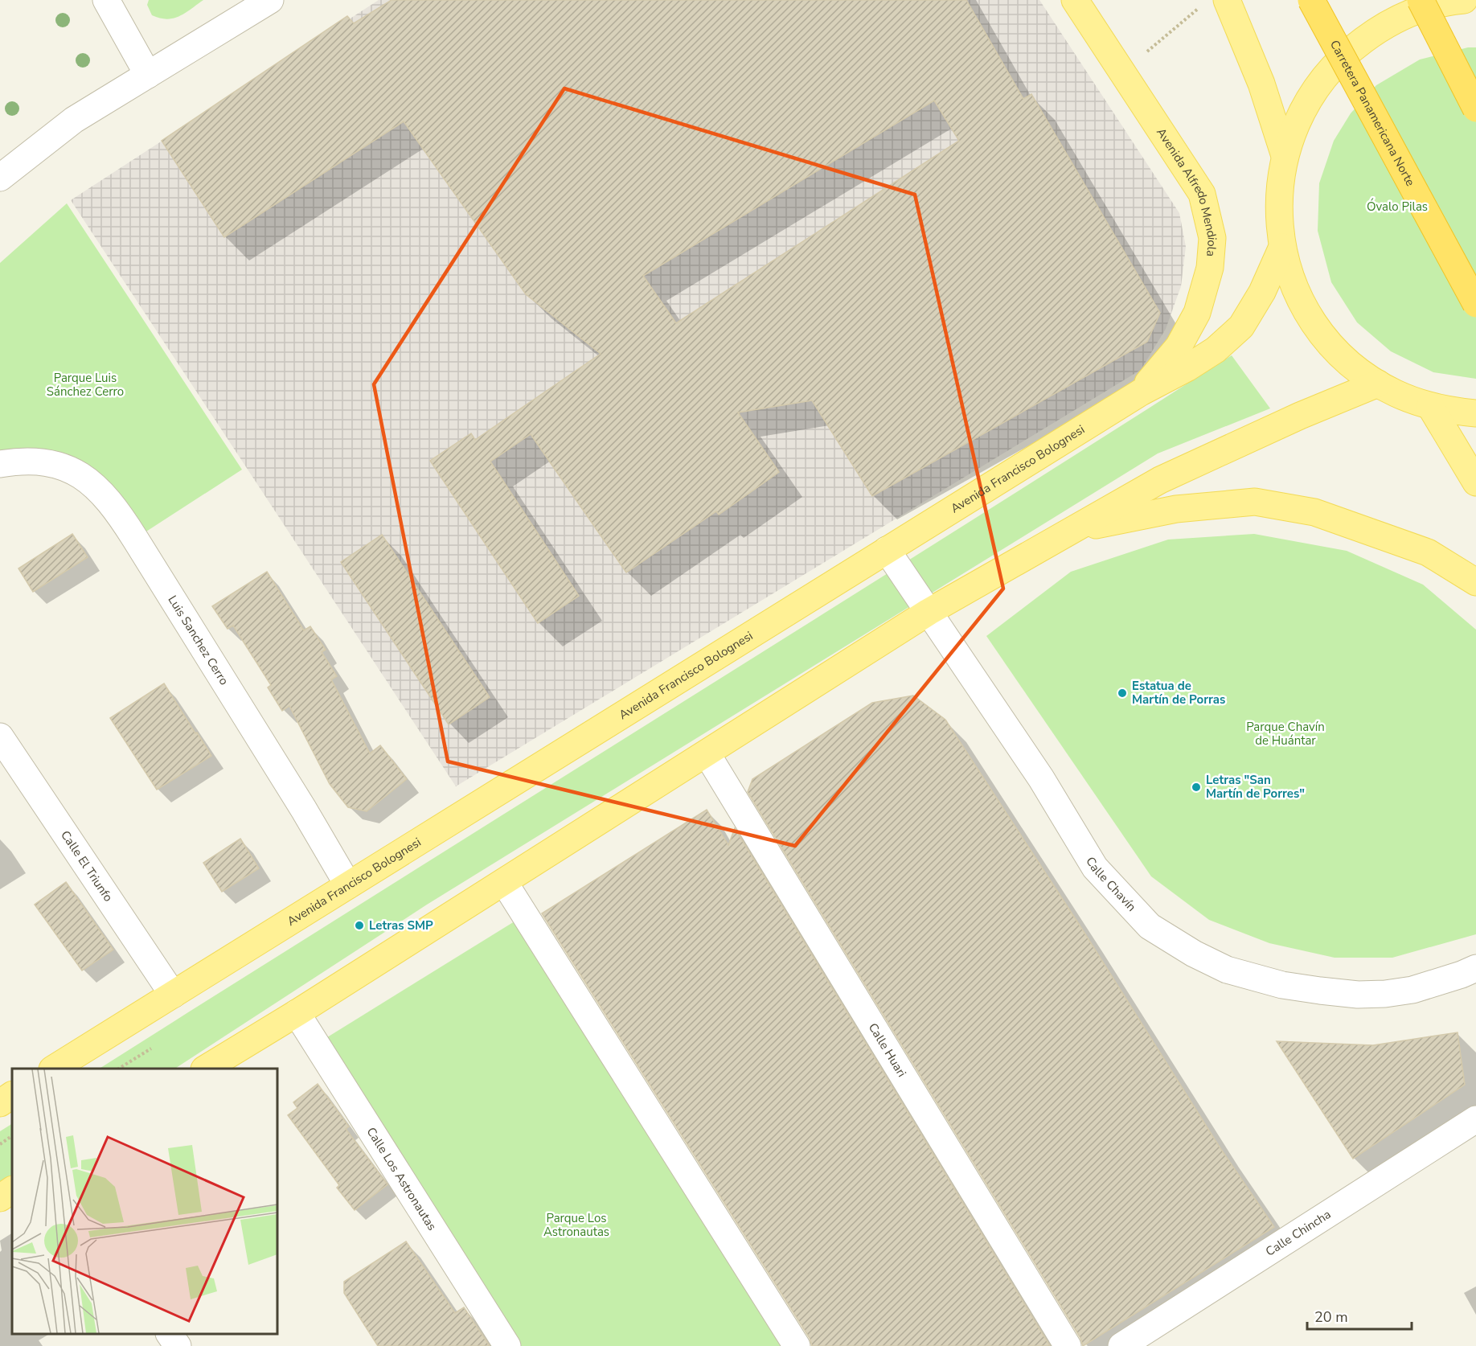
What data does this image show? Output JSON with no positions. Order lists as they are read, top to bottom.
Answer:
{
  "streets": {
    "highway": ["Carretera Panamericana Norte"],
    "main road": ["Avenida Alfredo Mendiola", "Avenida Francisco Bolognesi"],
    "street": [
      "Luis Sanchez Cerro",
      "Calle El Triunfo",
      "Calle Chavín",
      "Calle Huari",
      "Calle Los Astronautas",
      "Calle Chincha"
    ]
  },
  "crossings": [
    ["Avenida Alfredo Mendiola", "Avenida Francisco Bolognesi"],
    ["Avenida Francisco Bolognesi", "Luis Sanchez Cerro"],
    ["Avenida Francisco Bolognesi", "Calle El Triunfo"],
    ["Avenida Francisco Bolognesi", "Calle Chavín"]
  ],
  "parks": [
    "Óvalo Pilas",
    "Parque Luis Sánchez Cerro",
    "Parque Chavín de Huántar",
    "Parque Los Astronautas"
  ],
  "places": ["Estatua de Martín de Porras", "Letras \"San Martín de Porres\"", "Letras SMP"],
  "scale_bar": "20 m"
}
